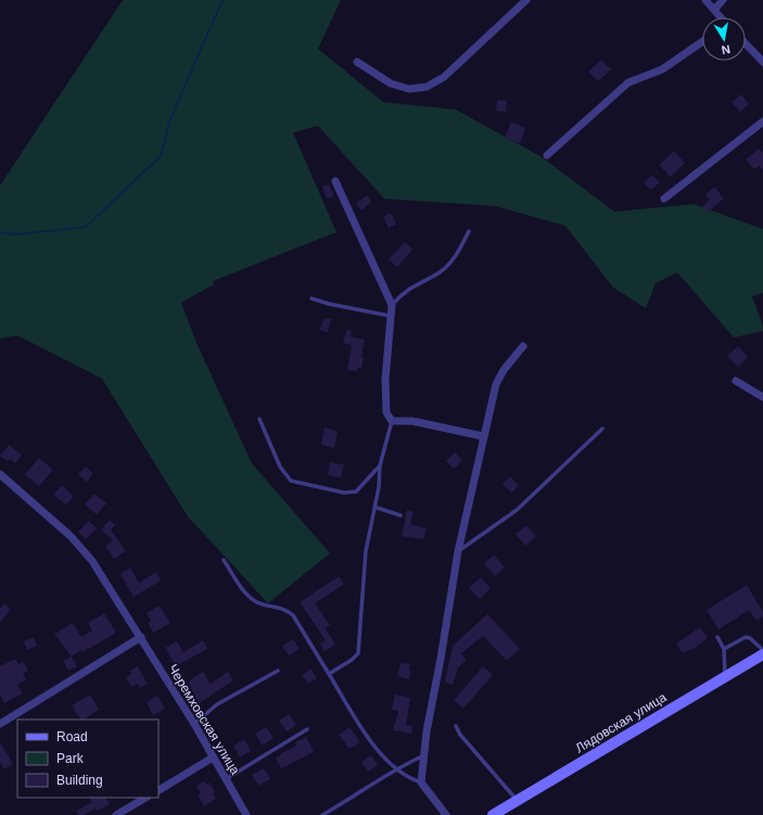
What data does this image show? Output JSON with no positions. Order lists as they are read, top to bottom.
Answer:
{
  "streets": {
    "main road": ["Лядовская улица"],
    "street": ["Черемховская улица"]
  },
  "legend": ["Road", "Park", "Building"],
  "north": "bottom"
}
